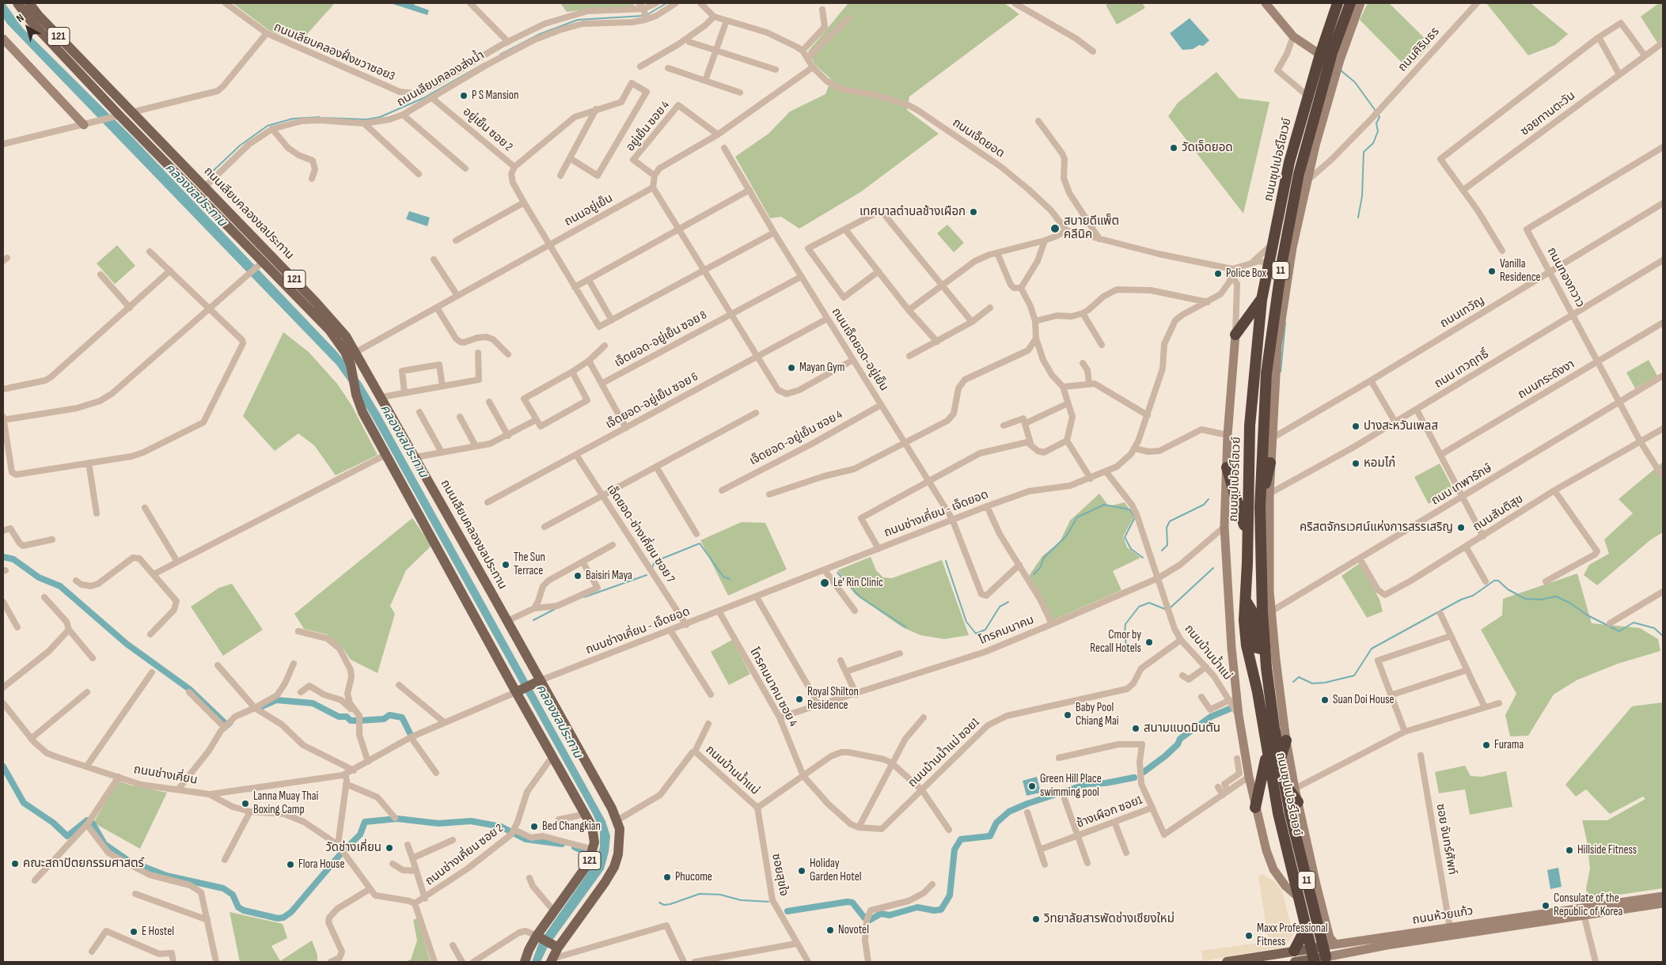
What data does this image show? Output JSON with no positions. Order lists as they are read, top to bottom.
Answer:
{
  "streets": {
    "highway": ["ถนนซุปเปอร์ไฮเวย์", "11"],
    "main road": ["121", "ถนนเลียบคลองชลประทาน", "ถนนห้วยแก้ว"],
    "street": [
      "ถนนศิรินธร",
      "ถนนเลียบคลองฝั่งขวาซอย3",
      "ถนนเลียบคลองส่งน้ำ",
      "ซอยทานตะวัน",
      "อยู่เย็น ซอย 4",
      "อยู่เย็น ซอย 2",
      "ถนนเจ็ดยอด",
      "ถนนอยู่เย็น",
      "ถนนทองกวาว",
      "ถนนเทวัญ",
      "เจ็ดยอด-อยู่เย็น ซอย 8",
      "ถนนเจ็ดยอด-อยู่เย็น",
      "ถนน เทวฤทธิ์",
      "ถนนกระดังงา",
      "เจ็ดยอด-อยู่เย็น ซอย 6",
      "เจ็ดยอด-อยู่เย็น ซอย 4",
      "ถนน เทพารักษ์",
      "ถนนสันติสุข",
      "ถนนช่างเคี่ยน - เจ็ดยอด",
      "เจ็ดยอด-ช่างเคี่ยน ซอย 7",
      "โทรคมนาคม",
      "ถนนบ้านน้ำแม่",
      "โทรคมนาคม ซอย 4",
      "ถนนบ้านน้ำแม่ ซอย1",
      "ถนนช่างเคี่ยน",
      "ช้างเผือก ซอย1",
      "ซอย จันทร์ศัพท์",
      "ถนนช่างเคี่ยน ซอย 2",
      "ซอยสุขใจ"
    ]
  },
  "crossings": [
    ["ถนนเลียบคลองฝั่งขวาซอย3", "ถนนเลียบคลองส่งน้ำ"],
    ["ถนนเลียบคลองฝั่งขวาซอย3", "ถนนเลียบคลองชลประทาน"],
    ["ถนนเลียบคลองส่งน้ำ", "อยู่เย็น ซอย 2"],
    ["ถนนเลียบคลองส่งน้ำ", "ถนนเลียบคลองชลประทาน"],
    ["อยู่เย็น ซอย 2", "ถนนอยู่เย็น"],
    ["ถนนซุปเปอร์ไฮเวย์", "ถนนห้วยแก้ว"],
    ["ถนนอยู่เย็น", "ถนนเลียบคลองชลประทาน"],
    ["ถนนเลียบคลองชลประทาน", "ถนนช่างเคี่ยน - เจ็ดยอด"],
    ["ถนนเลียบคลองชลประทาน", "ถนนบ้านน้ำแม่"],
    ["ถนนเลียบคลองชลประทาน", "ถนนช่างเคี่ยน ซอย 2"],
    ["ถนนทองกวาว", "ถนนเทวัญ"],
    ["ถนนทองกวาว", "ถนน เทวฤทธิ์"],
    ["ถนนทองกวาว", "ถนนกระดังงา"],
    ["ถนนทองกวาว", "ถนน เทพารักษ์"],
    ["ถนนทองกวาว", "ถนนสันติสุข"],
    ["เจ็ดยอด-อยู่เย็น ซอย 8", "ถนนเจ็ดยอด-อยู่เย็น"],
    ["ถนนเจ็ดยอด-อยู่เย็น", "เจ็ดยอด-อยู่เย็น ซอย 6"],
    ["ถนนเจ็ดยอด-อยู่เย็น", "เจ็ดยอด-อยู่เย็น ซอย 4"],
    ["ถนนเจ็ดยอด-อยู่เย็น", "ถนนช่างเคี่ยน - เจ็ดยอด"],
    ["เจ็ดยอด-อยู่เย็น ซอย 6", "เจ็ดยอด-ช่างเคี่ยน ซอย 7"],
    ["ถนน เทพารักษ์", "ถนนสันติสุข"],
    ["ถนนช่างเคี่ยน - เจ็ดยอด", "เจ็ดยอด-ช่างเคี่ยน ซอย 7"],
    ["ถนนช่างเคี่ยน - เจ็ดยอด", "ถนนบ้านน้ำแม่"],
    ["ถนนช่างเคี่ยน - เจ็ดยอด", "โทรคมนาคม ซอย 4"],
    ["โทรคมนาคม", "ถนนบ้านน้ำแม่"],
    ["โทรคมนาคม", "โทรคมนาคม ซอย 4"],
    ["ถนนบ้านน้ำแม่", "โทรคมนาคม ซอย 4"],
    ["ถนนบ้านน้ำแม่", "ถนนบ้านน้ำแม่ ซอย1"],
    ["ถนนบ้านน้ำแม่", "ซอยสุขใจ"],
    ["โทรคมนาคม ซอย 4", "ถนนบ้านน้ำแม่ ซอย1"],
    ["ซอย จันทร์ศัพท์", "ถนนห้วยแก้ว"]
  ],
  "water": ["คลองชลประทาน"],
  "places": [
    "P S Mansion",
    "วัดเจ็ดยอด",
    "เทศบาลตำบลช้างเผือก",
    "สบายดีแพ็ต คลีนิค",
    "Vanilla Residence",
    "Police Box",
    "Mayan Gym",
    "ปางสะหวันเพลส",
    "หอมไก๋",
    "คริสตจักรเวศน์แห่งการสรรเสริญ",
    "The Sun Terrace",
    "Baisiri Maya",
    "Le' Rin Clinic",
    "Cmor by Recall Hotels",
    "Royal Shilton Residence",
    "Suan Doi House",
    "Baby Pool Chiang Mai",
    "สนามแบดมินตัน",
    "Furama",
    "Green Hill Place swimming pool",
    "Lanna Muay Thai Boxing Camp",
    "Bed Changkian",
    "วัดช่างเคี่ยน",
    "Hillside Fitness",
    "คณะสถาปัตยกรรมศาสตร์",
    "Flora House",
    "Holiday Garden Hotel",
    "Phucome",
    "Consulate of the Republic of Korea",
    "วิทยาลัยสารพัดช่างเชียงใหม่",
    "Novotel",
    "E Hostel",
    "Maxx Professional Fitness"
  ],
  "north": "top left"
}
